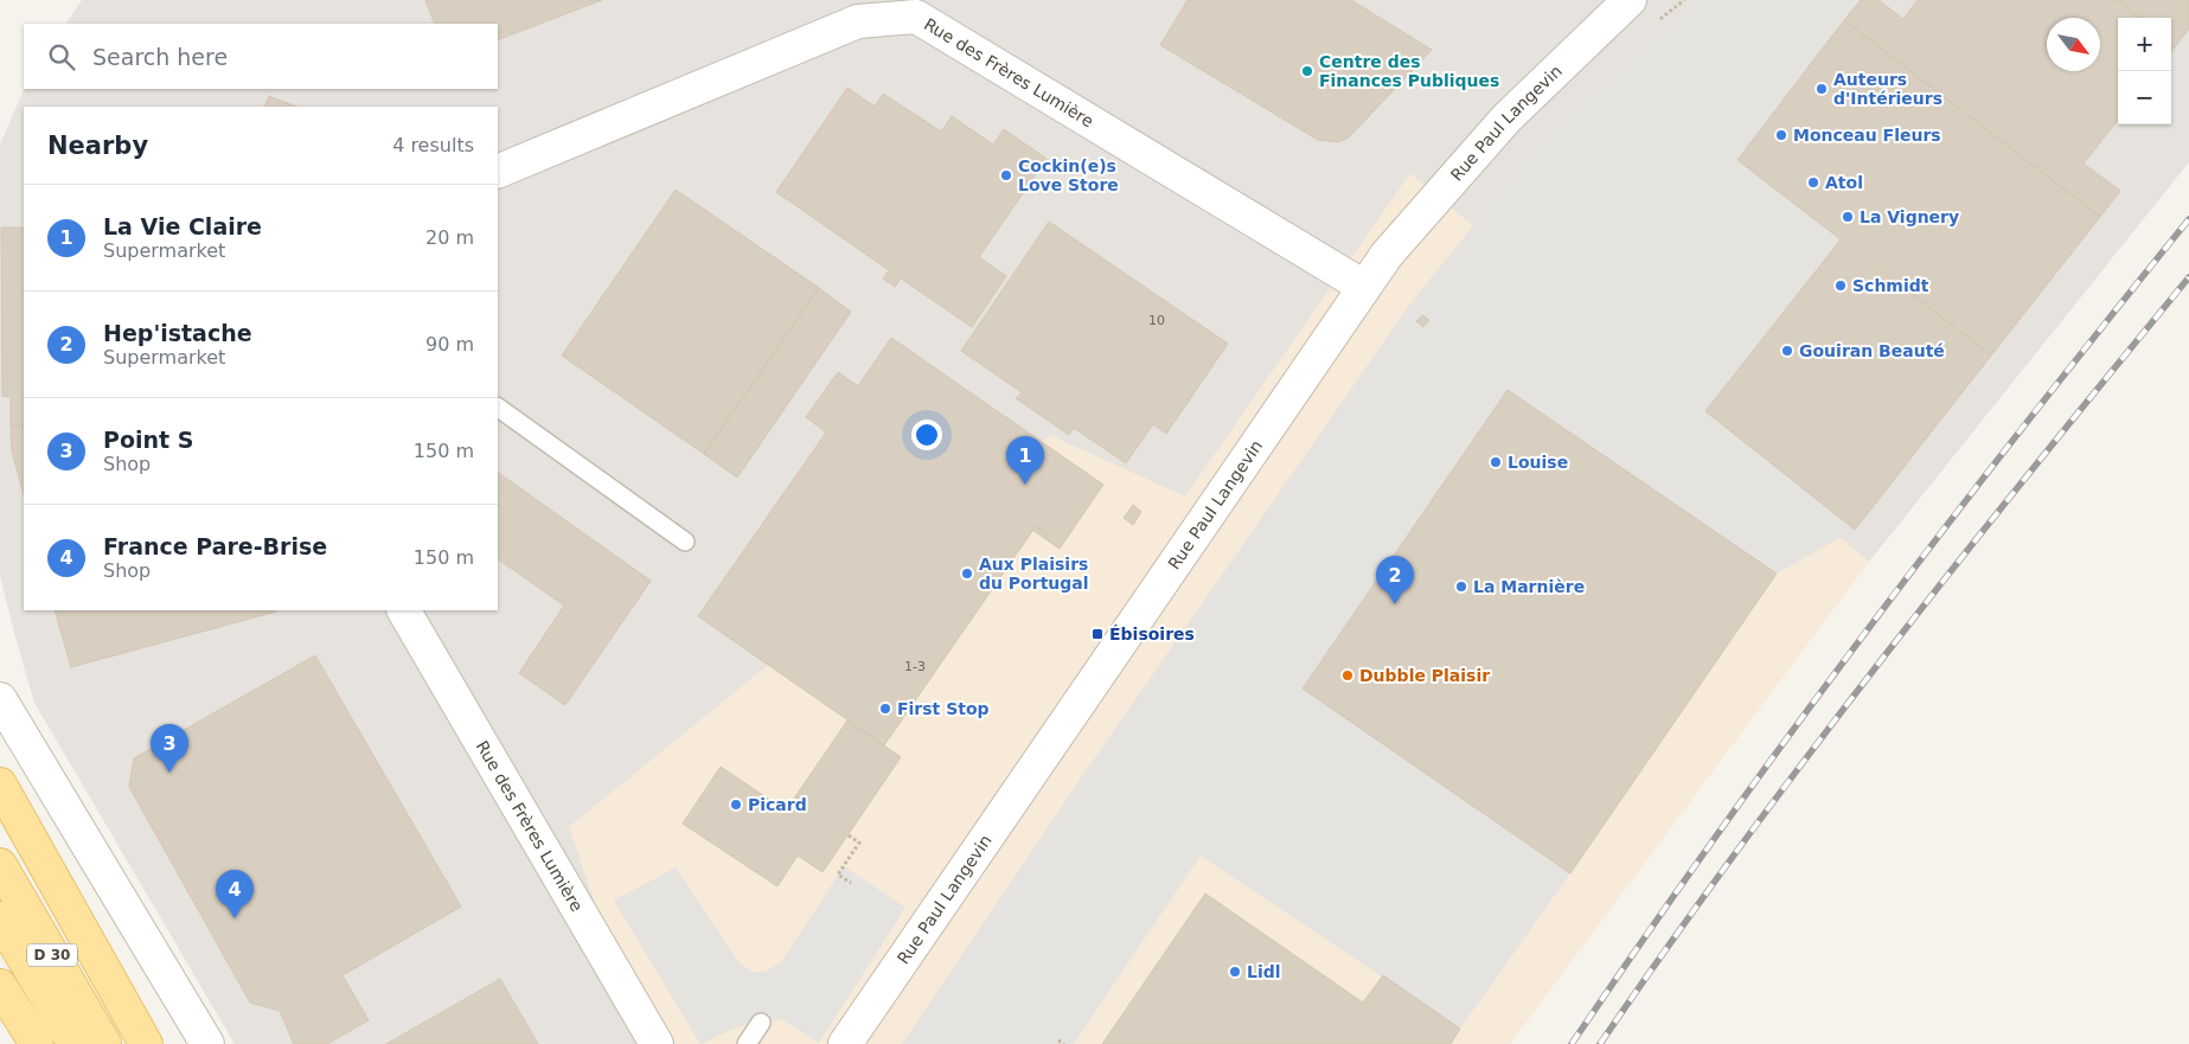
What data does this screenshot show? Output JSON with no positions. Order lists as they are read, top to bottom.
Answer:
{
  "streets": {
    "main road": ["D 30"],
    "street": ["Rue des Frères Lumière", "Rue Paul Langevin"]
  },
  "crossings": [
    ["Rue des Frères Lumière", "Rue Paul Langevin"]
  ],
  "places": {
    "other": [
      "Centre des Finances Publiques",
      "Auteurs d'Intérieurs",
      "Monceau Fleurs",
      "Cockin(e)s Love Store",
      "Atol",
      "La Vignery",
      "Schmidt",
      "Gouiran Beauté",
      "Louise",
      "Aux Plaisirs du Portugal",
      "La Marnière",
      "Dubble Plaisir",
      "First Stop",
      "Picard",
      "Lidl"
    ],
    "transit": ["Ébisoires"]
  },
  "house_numbers": ["10", "1-3"],
  "north": "bottom right",
  "page": {
    "map_buttons": ["+", "−"],
    "search": "Search here",
    "heading": ["Nearby", "4 results"],
    "list": [
      {
        "mark": "1",
        "name": "La Vie Claire",
        "note": "Supermarket",
        "value": "20 m"
      },
      {
        "mark": "2",
        "name": "Hep'istache",
        "note": "Supermarket",
        "value": "90 m"
      },
      {
        "mark": "3",
        "name": "Point S",
        "note": "Shop",
        "value": "150 m"
      },
      {
        "mark": "4",
        "name": "France Pare-Brise",
        "note": "Shop",
        "value": "150 m"
      }
    ],
    "pins": [
      "1",
      "2",
      "3",
      "4"
    ]
  }
}
